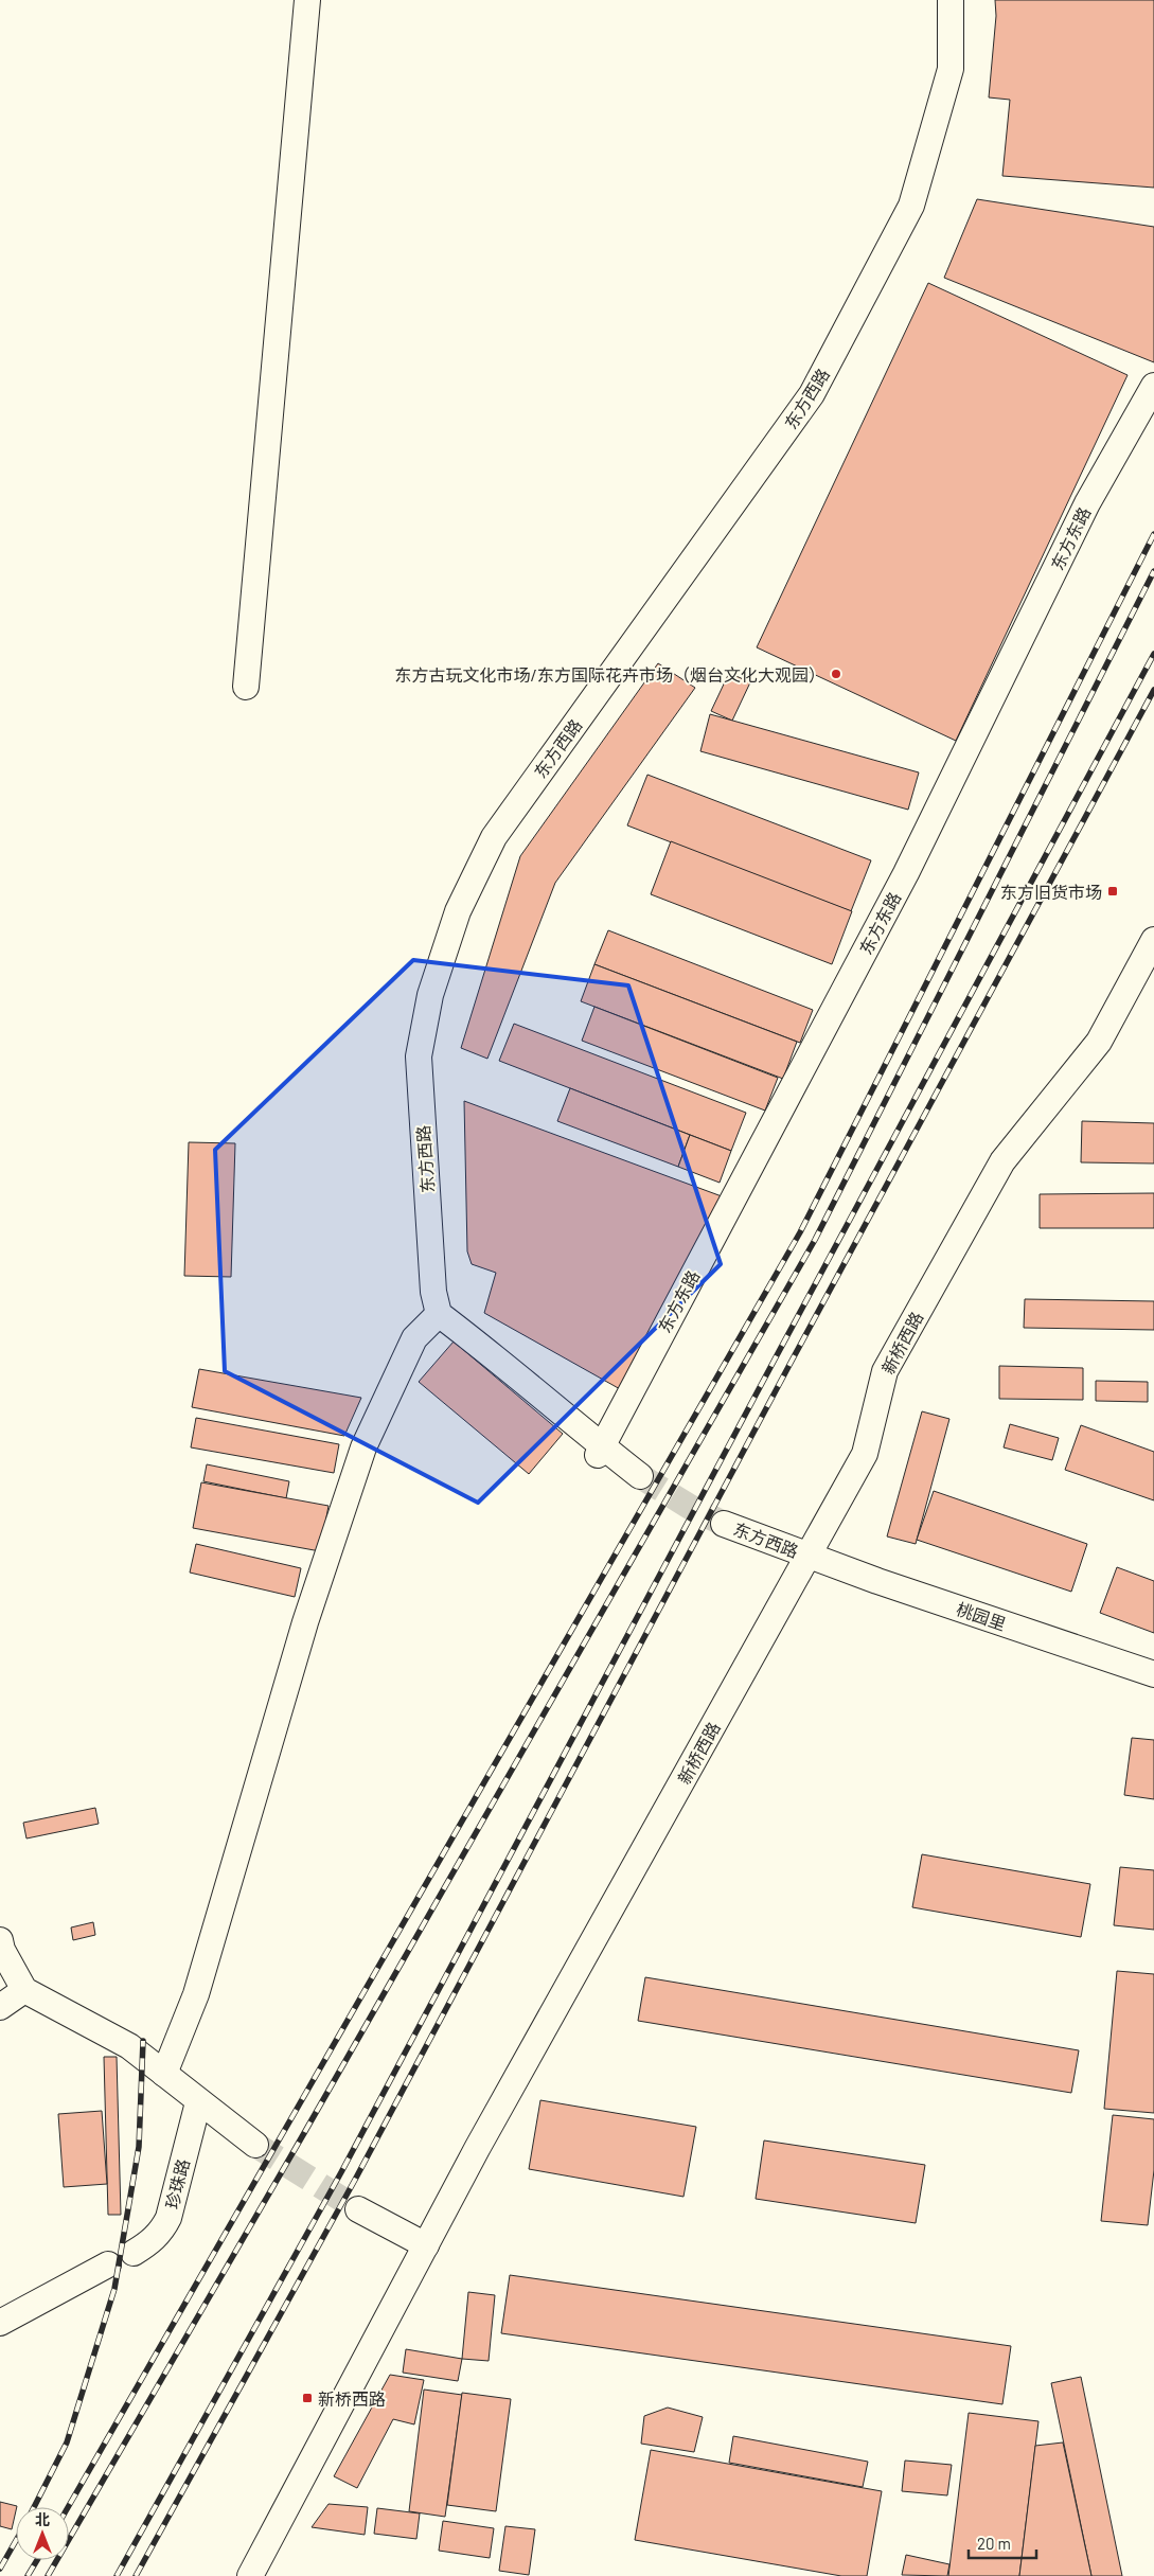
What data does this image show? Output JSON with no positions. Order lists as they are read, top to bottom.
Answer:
{
  "streets": {
    "street": [
      "东方西路",
      "东方东路",
      "新桥西路",
      "桃园里",
      "珍珠路"
    ]
  },
  "crossings": [
    ["东方西路", "新桥西路"],
    ["东方西路", "桃园里"],
    ["新桥西路", "桃园里"]
  ],
  "places": {
    "other": ["东方古玩文化市场/东方国际花卉市场（烟台文化大观园）"],
    "transit": ["东方旧货市场", "新桥西路"]
  },
  "scale_bar": "20 m",
  "north": "top"
}
